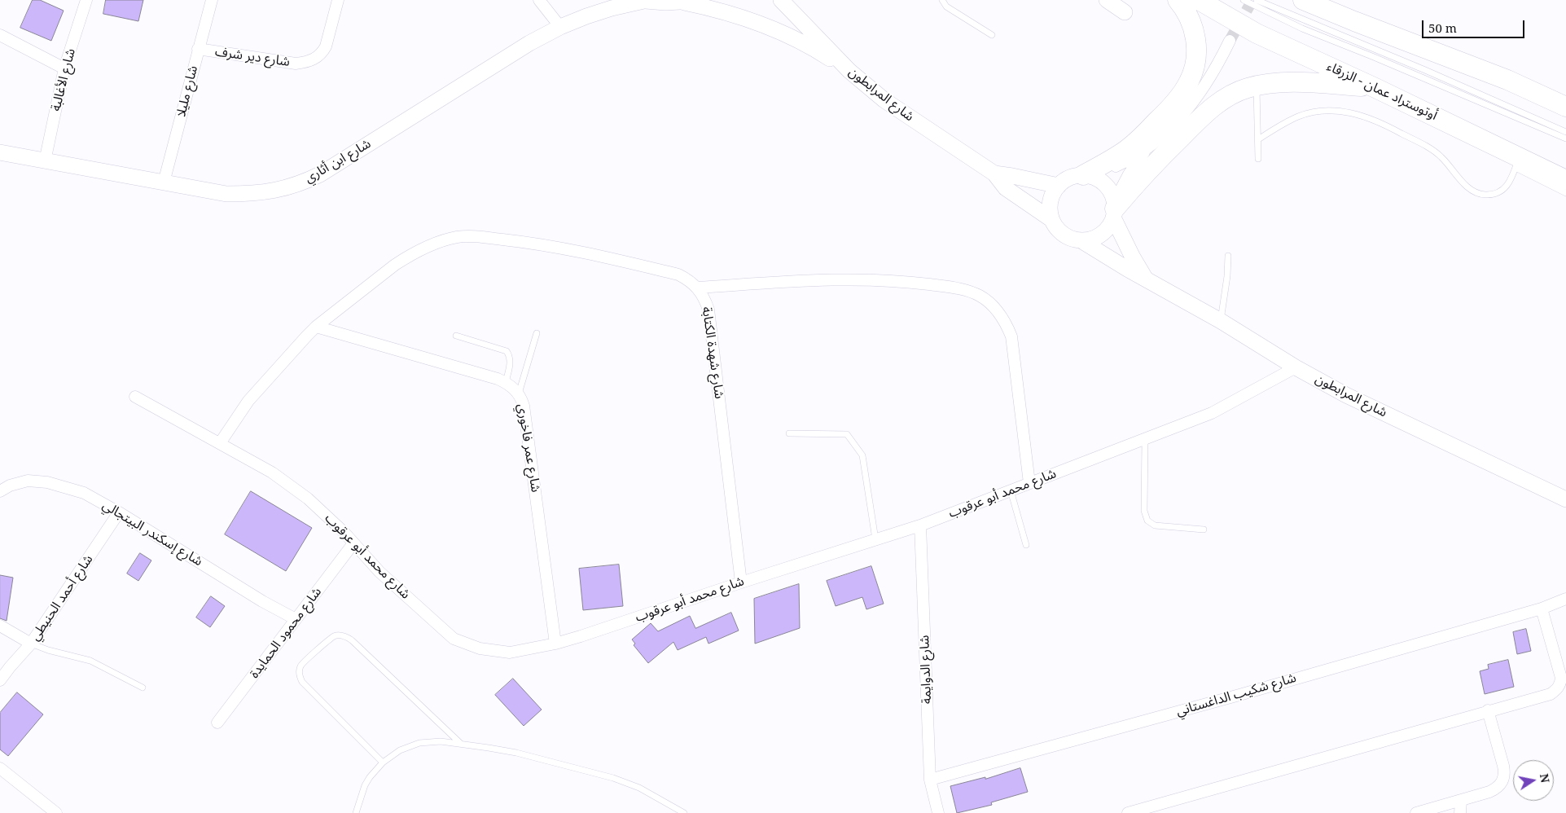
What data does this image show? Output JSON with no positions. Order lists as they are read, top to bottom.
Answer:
{
  "streets": {
    "highway": ["أوتوستراد عمان - الزرقاء"],
    "street": [
      "شارع دير شرف",
      "شارع الأغالبة",
      "شارع مليلا",
      "شارع المرابطون",
      "شارع ابن أثاري",
      "شارع شهدة الكتابة",
      "شارع عمر فاخوري",
      "شارع محمد أبو عرقوب",
      "شارع إسكندر البيتجالي",
      "شارع أحمد الحنيطي",
      "شارع محمود الحمايدة",
      "شارع الدوايمة",
      "شارع شكيب الداغستاني"
    ]
  },
  "crossings": [
    ["شارع دير شرف", "شارع مليلا"],
    ["شارع الأغالبة", "شارع ابن أثاري"],
    ["شارع مليلا", "شارع ابن أثاري"],
    ["شارع المرابطون", "شارع محمد أبو عرقوب"],
    ["شارع شهدة الكتابة", "شارع عمر فاخوري"],
    ["شارع شهدة الكتابة", "شارع محمد أبو عرقوب"],
    ["شارع عمر فاخوري", "شارع محمد أبو عرقوب"],
    ["شارع محمد أبو عرقوب", "شارع محمود الحمايدة"],
    ["شارع محمد أبو عرقوب", "شارع الدوايمة"],
    ["شارع إسكندر البيتجالي", "شارع أحمد الحنيطي"],
    ["شارع إسكندر البيتجالي", "شارع محمود الحمايدة"],
    ["شارع الدوايمة", "شارع شكيب الداغستاني"]
  ],
  "scale_bar": "50 m",
  "north": "right"
}
